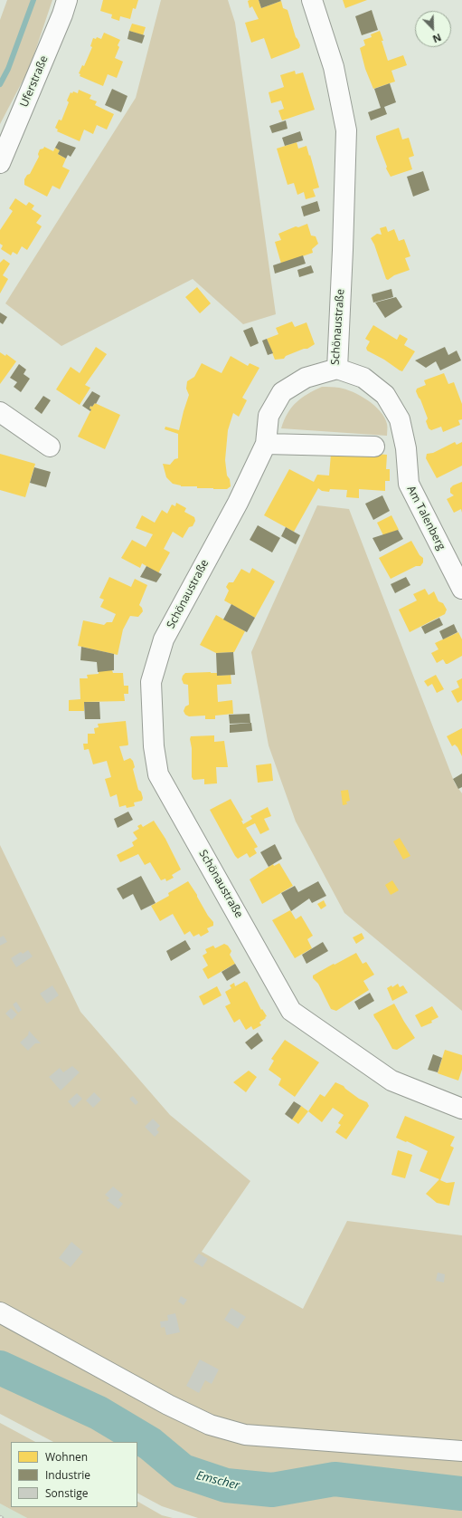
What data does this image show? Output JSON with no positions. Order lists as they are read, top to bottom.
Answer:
{
  "streets": {
    "street": ["Uferstraße", "Schönaustraße", "Am Talenberg"]
  },
  "crossings": [
    ["Schönaustraße", "Am Talenberg"]
  ],
  "water": ["Emscher"],
  "legend": ["Wohnen", "Industrie", "Sonstige"],
  "north": "bottom right"
}
